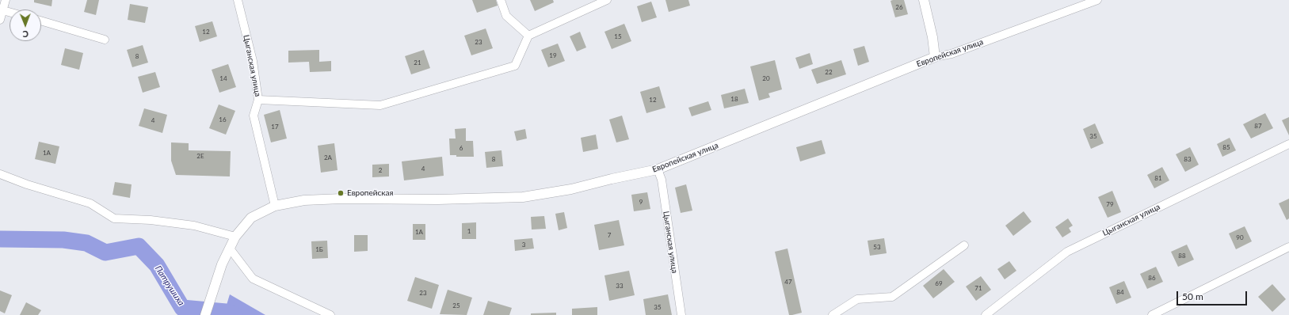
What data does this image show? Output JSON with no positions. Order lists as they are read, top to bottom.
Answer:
{
  "streets": {
    "street": ["Европейская улица", "Цыганская улица"]
  },
  "crossings": [
    ["Европейская улица", "Цыганская улица"]
  ],
  "water": ["Патрушиха"],
  "places": ["Европейская"],
  "house_numbers": [
    "26",
    "12",
    "15",
    "23",
    "19",
    "8",
    "21",
    "22",
    "14",
    "20",
    "18",
    "12",
    "16",
    "4",
    "87",
    "17",
    "35",
    "85",
    "6",
    "1А",
    "2Е",
    "2А",
    "8",
    "83",
    "4",
    "2",
    "81",
    "9",
    "79",
    "1",
    "1А",
    "7",
    "90",
    "3",
    "53",
    "1Б",
    "88",
    "86",
    "47",
    "69",
    "33",
    "71",
    "84",
    "23",
    "25",
    "35"
  ],
  "scale_bar": "50 m",
  "north": "bottom"
}
